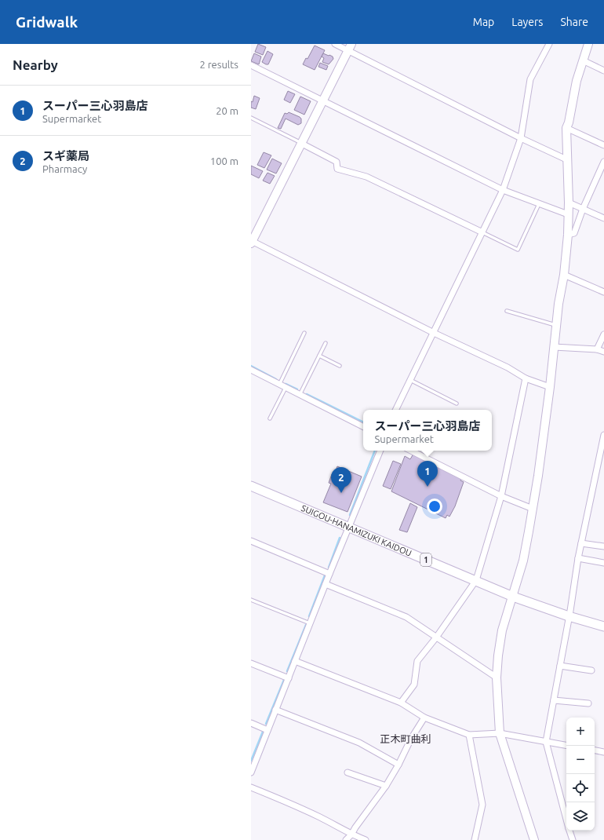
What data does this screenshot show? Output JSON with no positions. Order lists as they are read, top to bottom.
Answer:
{
  "streets": {
    "main road": ["SUIGOU-HANAMIZUKI KAIDOU", "1"]
  },
  "districts": ["正木町曲利"],
  "page": {
    "header": "Gridwalk",
    "nav": ["Map", "Layers", "Share"],
    "heading": ["Nearby", "2 results"],
    "list": [
      {
        "mark": "1",
        "name": "スーパー三心羽島店",
        "note": "Supermarket",
        "value": "20 m"
      },
      {
        "mark": "2",
        "name": "スギ薬局",
        "note": "Pharmacy",
        "value": "100 m"
      }
    ],
    "popup": ["スーパー三心羽島店", "Supermarket"],
    "pins": ["1", "2"],
    "map_buttons": ["+", "−"]
  }
}
